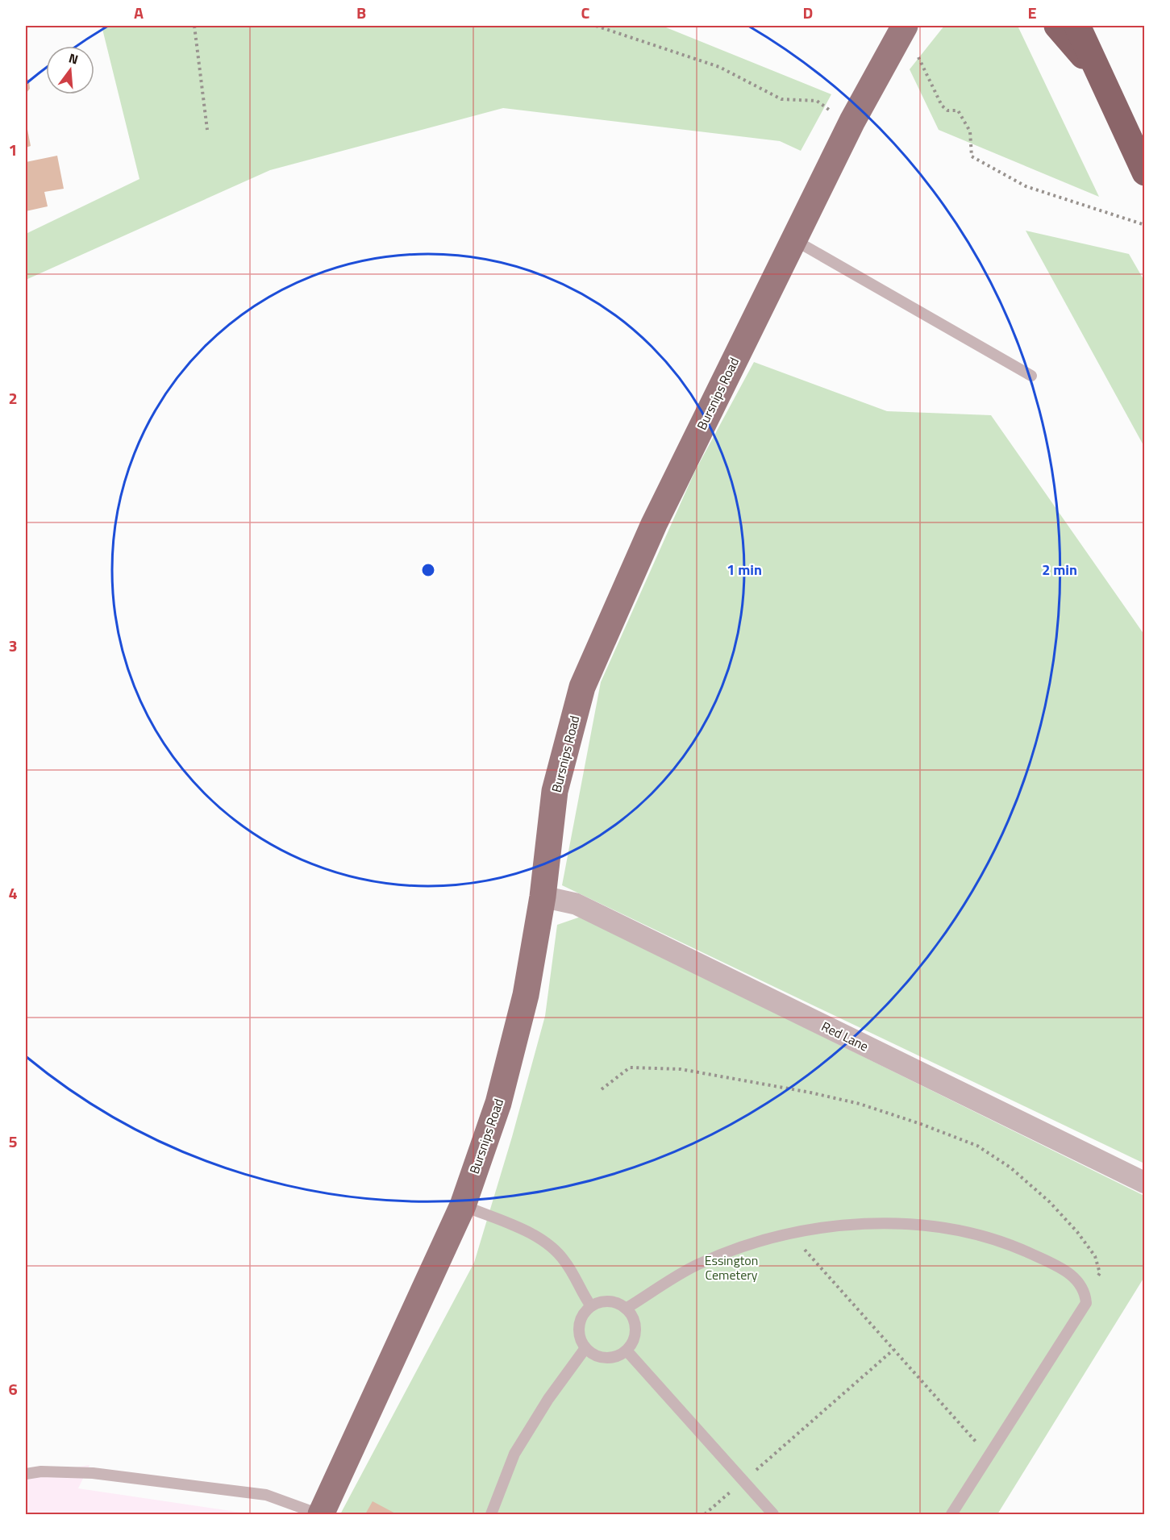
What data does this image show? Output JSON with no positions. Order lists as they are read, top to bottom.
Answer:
{
  "streets": {
    "main road": ["Bursnips Road"],
    "street": ["Red Lane"]
  },
  "crossings": [
    ["Bursnips Road", "Red Lane"]
  ],
  "parks": ["Essington Cemetery"],
  "north": "top",
  "grid": {
    "columns": [
      "A",
      "B",
      "C",
      "D",
      "E"
    ],
    "rows": [
      "1",
      "2",
      "3",
      "4",
      "5",
      "6"
    ]
  },
  "rings": ["1 min", "2 min"]
}
